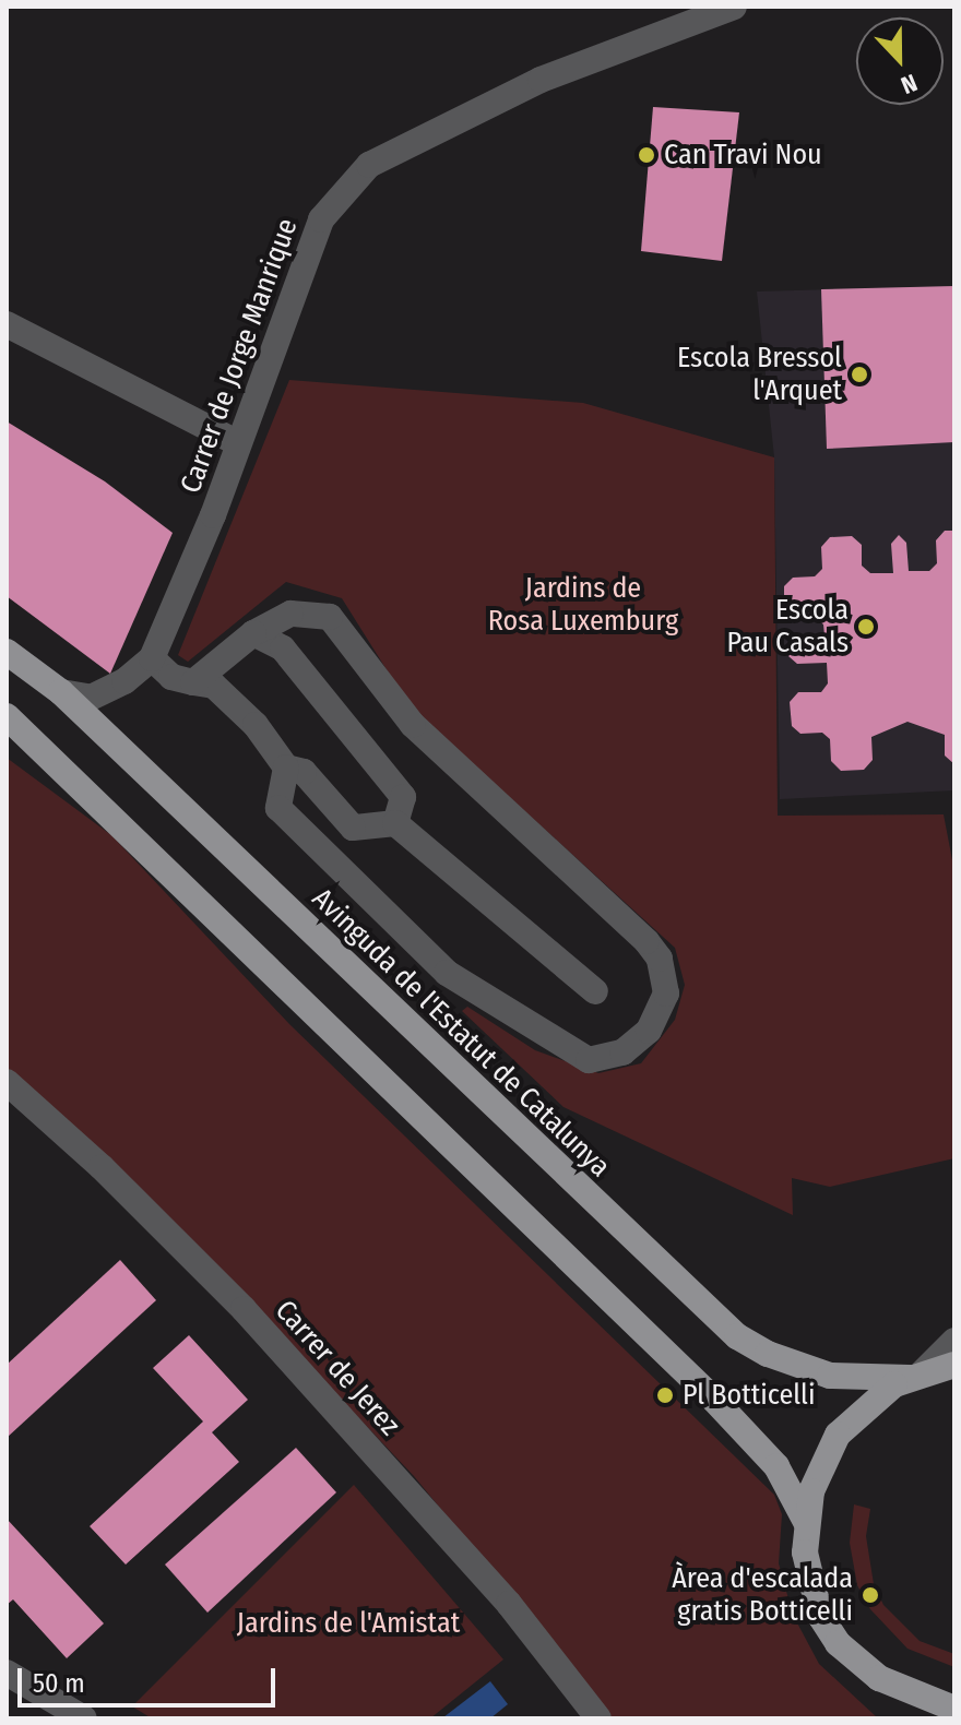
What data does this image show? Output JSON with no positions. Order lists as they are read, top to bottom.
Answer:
{
  "streets": {
    "main road": ["Avinguda de l'Estatut de Catalunya"],
    "street": ["Carrer de Jorge Manrique", "Carrer de Jerez"]
  },
  "parks": ["Jardins de Rosa Luxemburg", "Jardins de l'Amistat"],
  "places": [
    "Can Travi Nou",
    "Escola Bressol l'Arquet",
    "Escola Pau Casals",
    "Pl Botticelli",
    "Àrea d'escalada gratis Botticelli"
  ],
  "scale_bar": "50 m",
  "north": "bottom"
}
